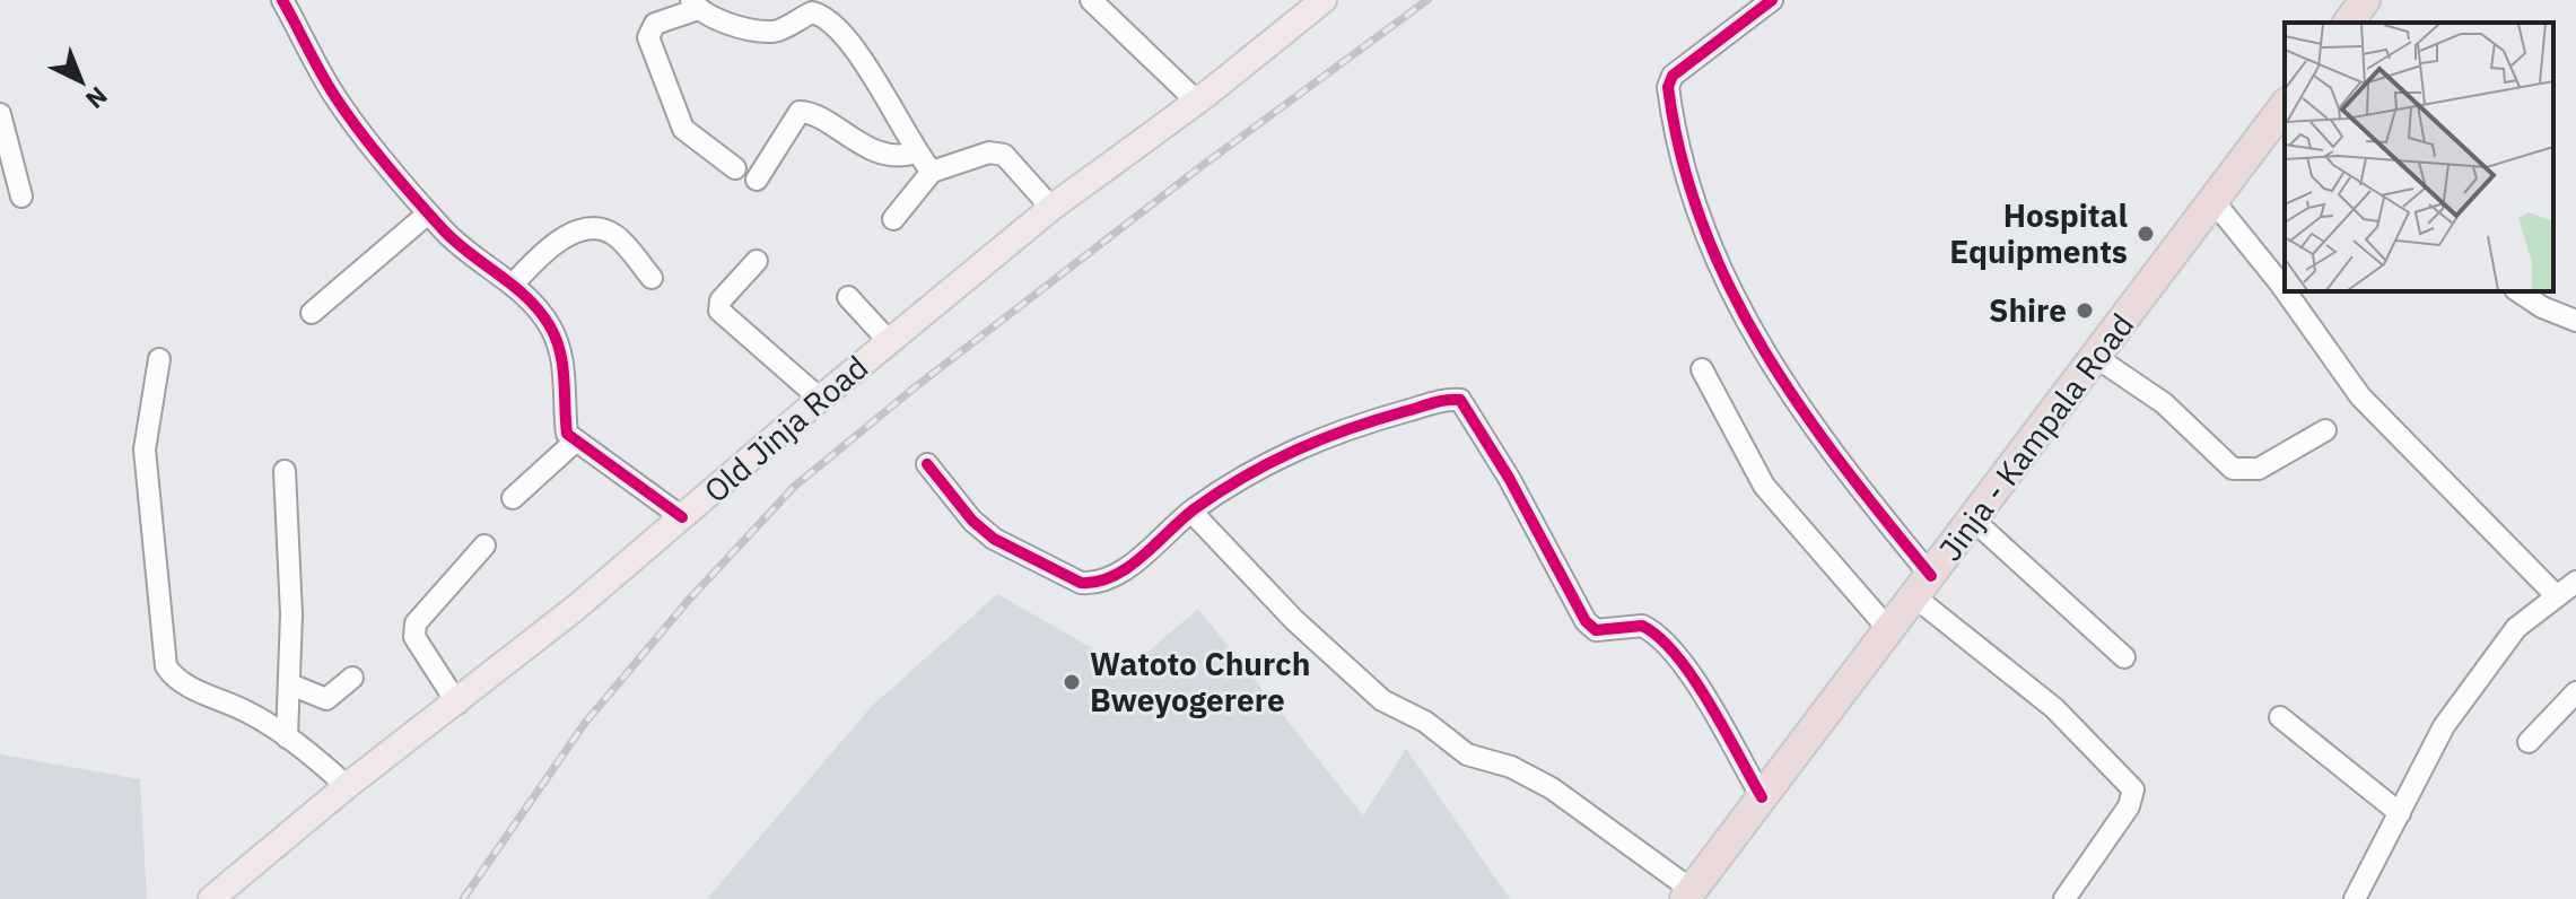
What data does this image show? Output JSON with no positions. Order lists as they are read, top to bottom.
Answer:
{
  "streets": {
    "highway": ["Jinja - Kampala Road"],
    "main road": ["Old Jinja Road"]
  },
  "places": ["Hospital Equipments", "Shire", "Watoto Church Bweyogerere"],
  "north": "bottom right"
}
